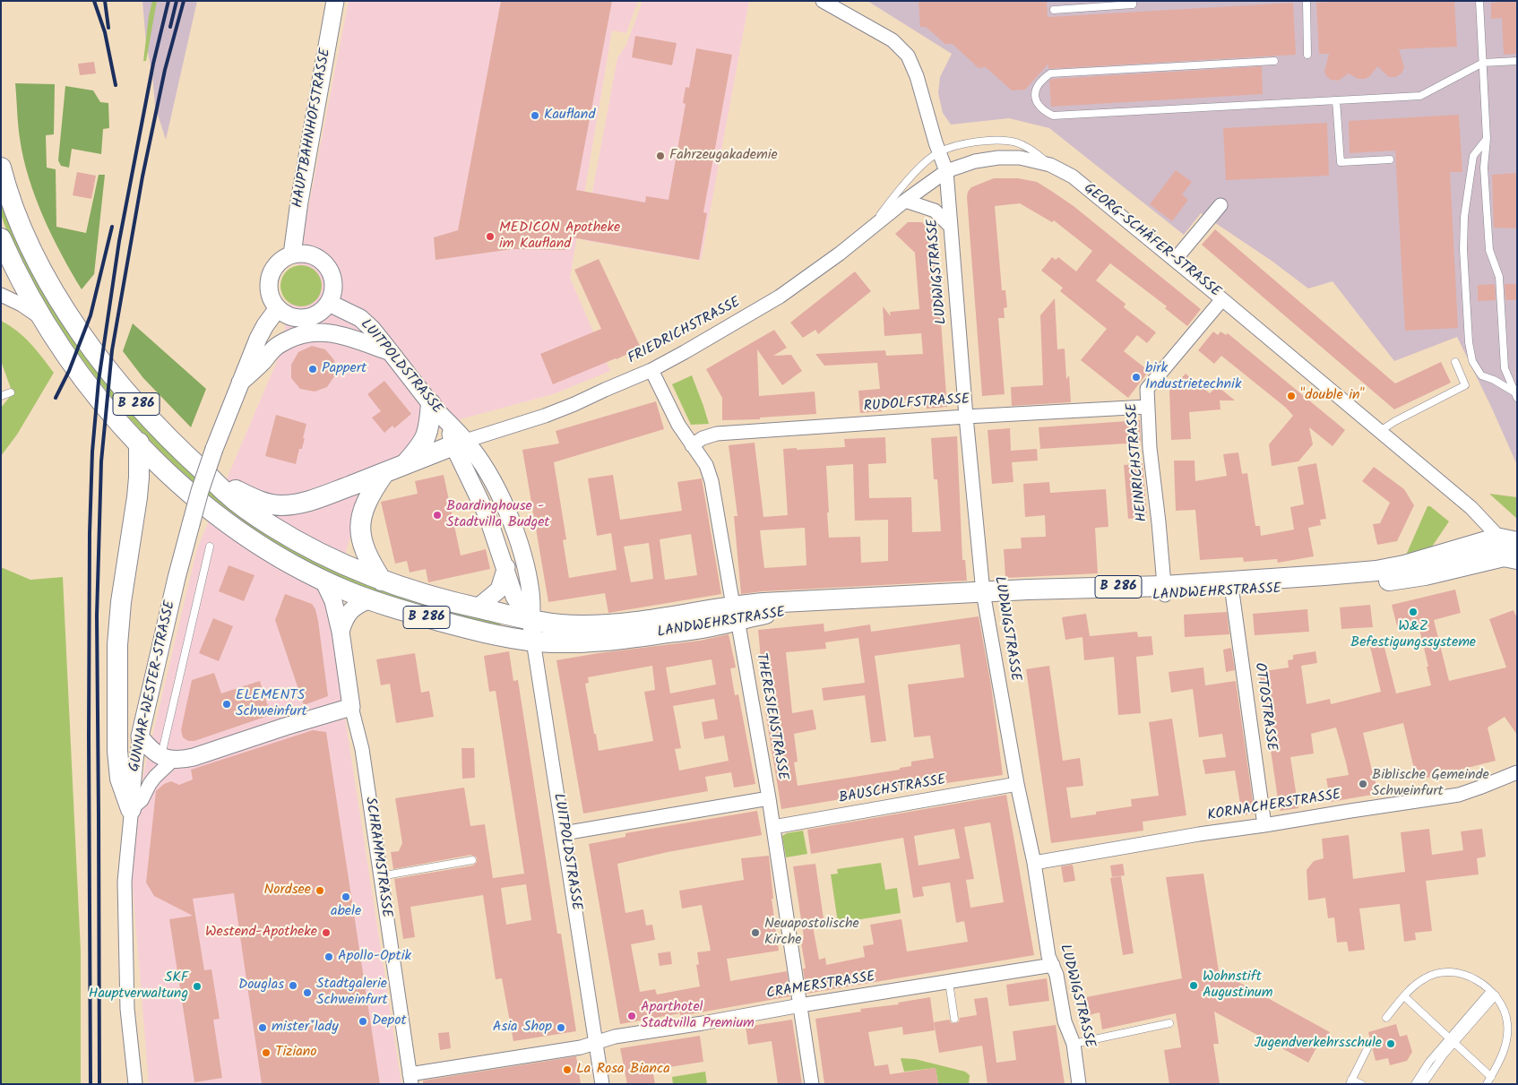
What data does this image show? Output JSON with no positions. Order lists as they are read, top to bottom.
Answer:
{
  "streets": {
    "main road": ["B 286", "LANDWEHRSTRASSE"],
    "street": [
      "HAUPTBAHNHOFSTRASSE",
      "GEORG-SCHÄFER-STRASSE",
      "LUDWIGSTRASSE",
      "FRIEDRICHSTRASSE",
      "LUITPOLDSTRASSE",
      "RUDOLFSTRASSE",
      "HEINRICHSTRASSE",
      "GUNNAR-WESTER-STRASSE",
      "OTTOSTRASSE",
      "THERESIENSTRASSE",
      "BAUSCHSTRASSE",
      "KORNACHERSTRASSE",
      "SCHRAMMSTRASSE",
      "CRAMERSTRASSE"
    ]
  },
  "crossings": [
    ["HAUPTBAHNHOFSTRASSE", "LUITPOLDSTRASSE"],
    ["HAUPTBAHNHOFSTRASSE", "GUNNAR-WESTER-STRASSE"],
    ["GEORG-SCHÄFER-STRASSE", "LUDWIGSTRASSE"],
    ["GEORG-SCHÄFER-STRASSE", "FRIEDRICHSTRASSE"],
    ["GEORG-SCHÄFER-STRASSE", "HEINRICHSTRASSE"],
    ["GEORG-SCHÄFER-STRASSE", "LANDWEHRSTRASSE"],
    ["LUDWIGSTRASSE", "FRIEDRICHSTRASSE"],
    ["LUDWIGSTRASSE", "RUDOLFSTRASSE"],
    ["LUDWIGSTRASSE", "LANDWEHRSTRASSE"],
    ["LUDWIGSTRASSE", "BAUSCHSTRASSE"],
    ["LUDWIGSTRASSE", "KORNACHERSTRASSE"],
    ["LUDWIGSTRASSE", "CRAMERSTRASSE"],
    ["FRIEDRICHSTRASSE", "LUITPOLDSTRASSE"],
    ["FRIEDRICHSTRASSE", "LANDWEHRSTRASSE"],
    ["FRIEDRICHSTRASSE", "THERESIENSTRASSE"],
    ["LUITPOLDSTRASSE", "LANDWEHRSTRASSE"],
    ["LUITPOLDSTRASSE", "GUNNAR-WESTER-STRASSE"],
    ["LUITPOLDSTRASSE", "CRAMERSTRASSE"],
    ["B 286", "LANDWEHRSTRASSE"],
    ["RUDOLFSTRASSE", "HEINRICHSTRASSE"],
    ["RUDOLFSTRASSE", "THERESIENSTRASSE"],
    ["HEINRICHSTRASSE", "LANDWEHRSTRASSE"],
    ["LANDWEHRSTRASSE", "OTTOSTRASSE"],
    ["LANDWEHRSTRASSE", "THERESIENSTRASSE"],
    ["LANDWEHRSTRASSE", "SCHRAMMSTRASSE"],
    ["OTTOSTRASSE", "KORNACHERSTRASSE"],
    ["THERESIENSTRASSE", "BAUSCHSTRASSE"],
    ["THERESIENSTRASSE", "CRAMERSTRASSE"],
    ["SCHRAMMSTRASSE", "CRAMERSTRASSE"]
  ],
  "places": [
    "Kaufland",
    "Fahrzeugakademie",
    "MEDICON Apotheke im Kaufland",
    "Pappert",
    "birk Industrietechnik",
    "\"double in\"",
    "Boardinghouse - Stadtvilla Budget",
    "W&Z Befestigungssysteme",
    "ELEMENTS Schweinfurt",
    "Biblische Gemeinde Schweinfurt",
    "Nordsee",
    "abele",
    "Westend-Apotheke",
    "Neuapostolische Kirche",
    "Apollo-Optik",
    "Douglas",
    "Wohnstift Augustinum",
    "SKF Hauptverwaltung",
    "Stadtgalerie Schweinfurt",
    "Aparthotel Stadtvilla Premium",
    "Depot",
    "mister*lady",
    "Asia Shop",
    "Jugendverkehrsschule",
    "Tiziano",
    "La Rosa Bianca"
  ]
}
